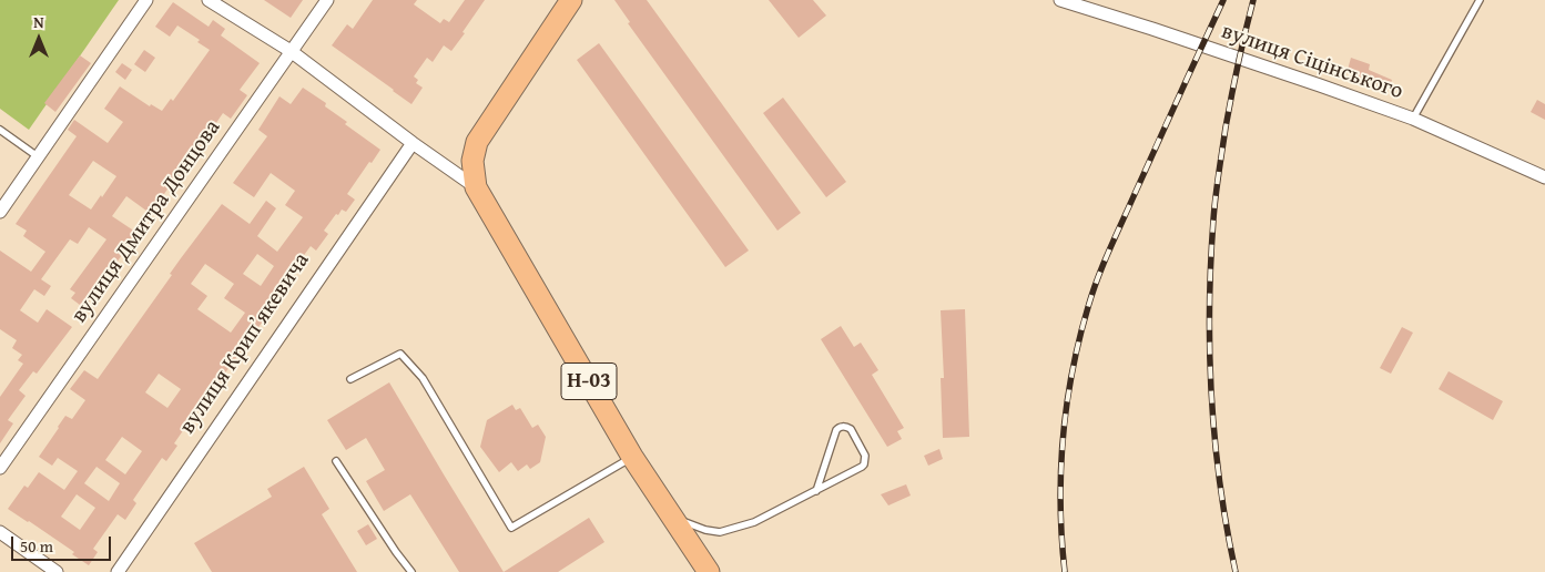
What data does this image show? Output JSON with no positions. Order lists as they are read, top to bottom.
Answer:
{
  "streets": {
    "main road": ["Н-03"],
    "street": ["вулиця Сіцінського", "вулиця Дмитра Донцова", "вулиця Крипʼякевича"]
  },
  "scale_bar": "50 m",
  "north": "top"
}
